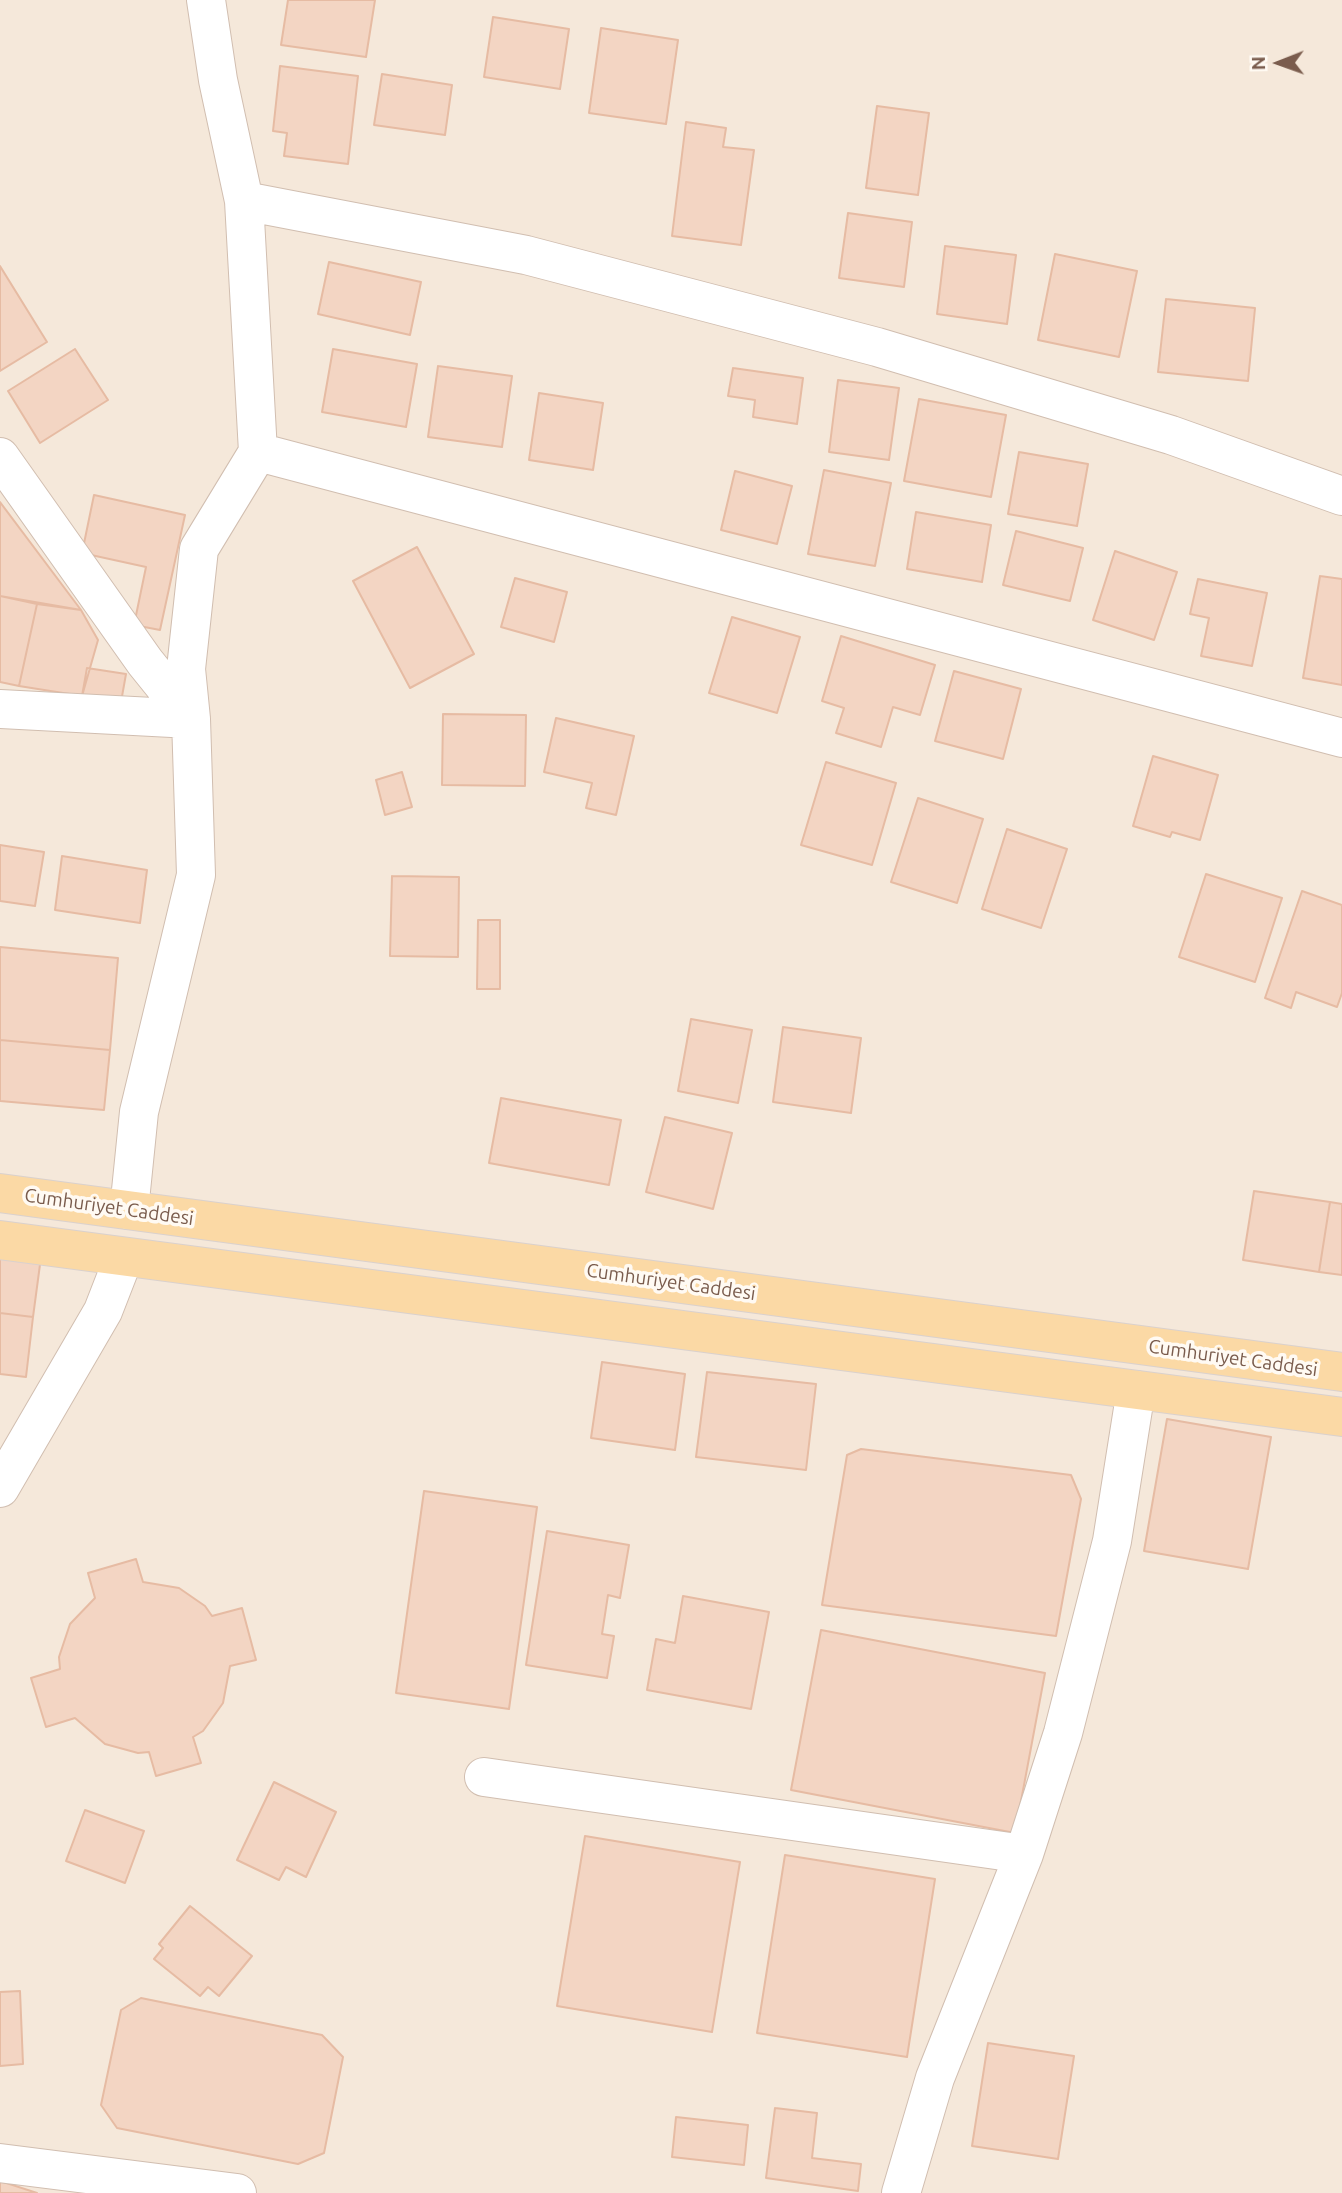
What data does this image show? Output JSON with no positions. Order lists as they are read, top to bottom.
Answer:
{
  "streets": {
    "main road": ["Cumhuriyet Caddesi"]
  },
  "north": "left"
}
